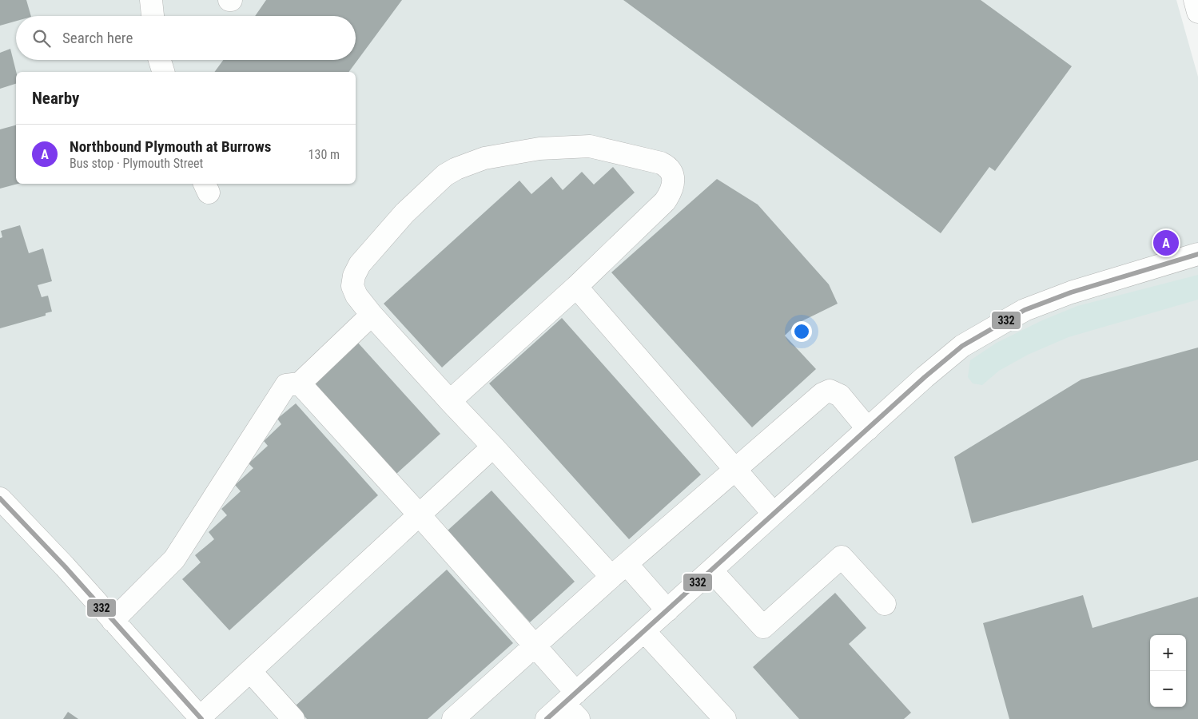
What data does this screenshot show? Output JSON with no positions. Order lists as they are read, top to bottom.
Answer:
{
  "lines": ["transit line 332"],
  "page": {
    "search": "Search here",
    "heading": "Nearby",
    "list": [
      {
        "mark": "A",
        "name": "Northbound Plymouth at Burrows",
        "note": "Bus stop · Plymouth Street",
        "value": "130 m"
      }
    ],
    "pins": "A",
    "map_buttons": ["+", "−"]
  }
}
